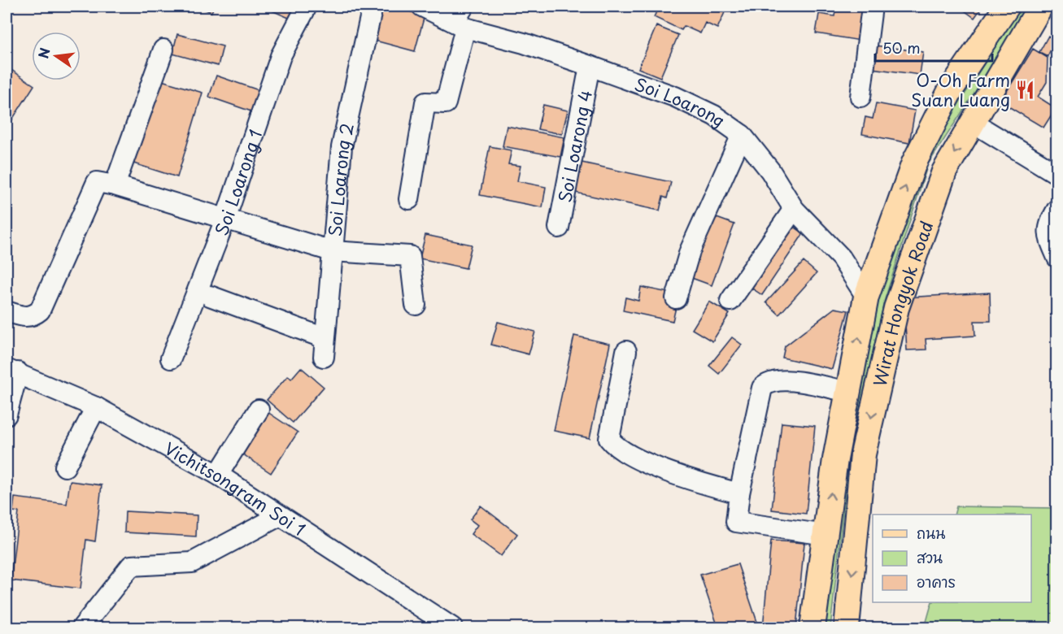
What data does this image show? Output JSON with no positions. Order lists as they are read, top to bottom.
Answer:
{
  "streets": {
    "main road": ["Wirat Hongyok Road"],
    "street": [
      "Soi Loarong",
      "Soi Loarong 4",
      "Soi Loarong 2",
      "Soi Loarong 1",
      "Vichitsongram Soi 1"
    ]
  },
  "crossings": [
    ["Soi Loarong", "Soi Loarong 4"],
    ["Soi Loarong", "Wirat Hongyok Road"]
  ],
  "places": {
    "restaurant": ["O-Oh Farm Suan Luang"]
  },
  "legend": ["ถนน", "สวน", "อาคาร"],
  "scale_bar": "50 m",
  "north": "left"
}
